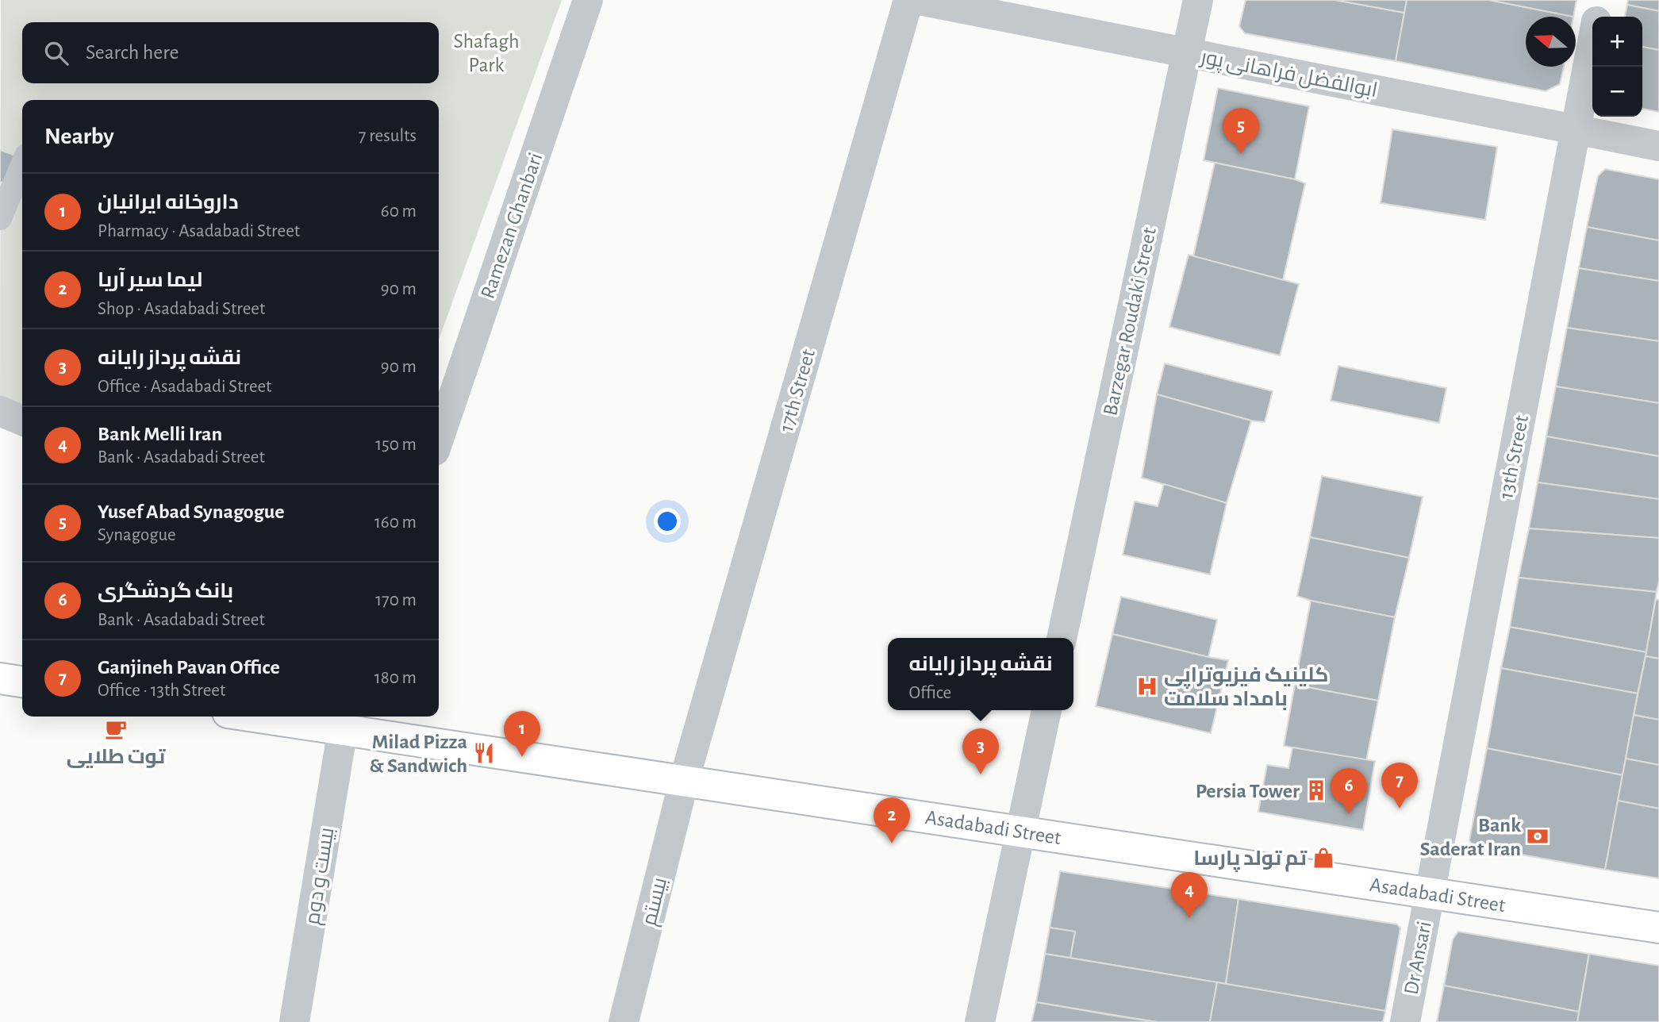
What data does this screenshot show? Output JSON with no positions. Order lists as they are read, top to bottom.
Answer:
{
  "streets": {
    "main road": ["Asadabadi Street"],
    "street": [
      "ابوالفضل فراهانی پور",
      "Ramezan Ghanbari",
      "Barzegar Roudaki Street",
      "17th Street",
      "13th Street",
      "بیست و دوم",
      "بیستم",
      "Dr Ansari"
    ]
  },
  "crossings": [
    ["ابوالفضل فراهانی پور", "Barzegar Roudaki Street"],
    ["ابوالفضل فراهانی پور", "13th Street"],
    ["17th Street", "Asadabadi Street"],
    ["17th Street", "بیستم"],
    ["13th Street", "Asadabadi Street"],
    ["13th Street", "Dr Ansari"],
    ["Asadabadi Street", "بیست و دوم"],
    ["Asadabadi Street", "بیستم"],
    ["Asadabadi Street", "Dr Ansari"]
  ],
  "parks": ["Shafagh Park"],
  "places": {
    "hospital": ["کلینیک فیزیوتراپی بامداد سلامت"],
    "cafe": ["توت طلایى"],
    "restaurant": ["Milad Pizza & Sandwich"],
    "building": ["Persia Tower"],
    "bank": ["Bank Saderat Iran"],
    "shop": ["تم تولد پارسا"]
  },
  "north": "left",
  "page": {
    "map_buttons": ["+", "−"],
    "search": "Search here",
    "heading": ["Nearby", "7 results"],
    "pins": [
      "5",
      "1",
      "3",
      "7",
      "6",
      "2",
      "4"
    ],
    "list": [
      {
        "mark": "1",
        "name": "داروخانه ایرانیان",
        "note": "Pharmacy · Asadabadi Street",
        "value": "60 m"
      },
      {
        "mark": "2",
        "name": "لیما سیر آریا",
        "note": "Shop · Asadabadi Street",
        "value": "90 m"
      },
      {
        "mark": "3",
        "name": "نقشه پرداز رایانه",
        "note": "Office · Asadabadi Street",
        "value": "90 m"
      },
      {
        "mark": "4",
        "name": "Bank Melli Iran",
        "note": "Bank · Asadabadi Street",
        "value": "150 m"
      },
      {
        "mark": "5",
        "name": "Yusef Abad Synagogue",
        "note": "Synagogue",
        "value": "160 m"
      },
      {
        "mark": "6",
        "name": "بانک گردشگری",
        "note": "Bank · Asadabadi Street",
        "value": "170 m"
      },
      {
        "mark": "7",
        "name": "Ganjineh Pavan Office",
        "note": "Office · 13th Street",
        "value": "180 m"
      }
    ],
    "popup": ["نقشه پرداز رایانه", "Office"]
  }
}
